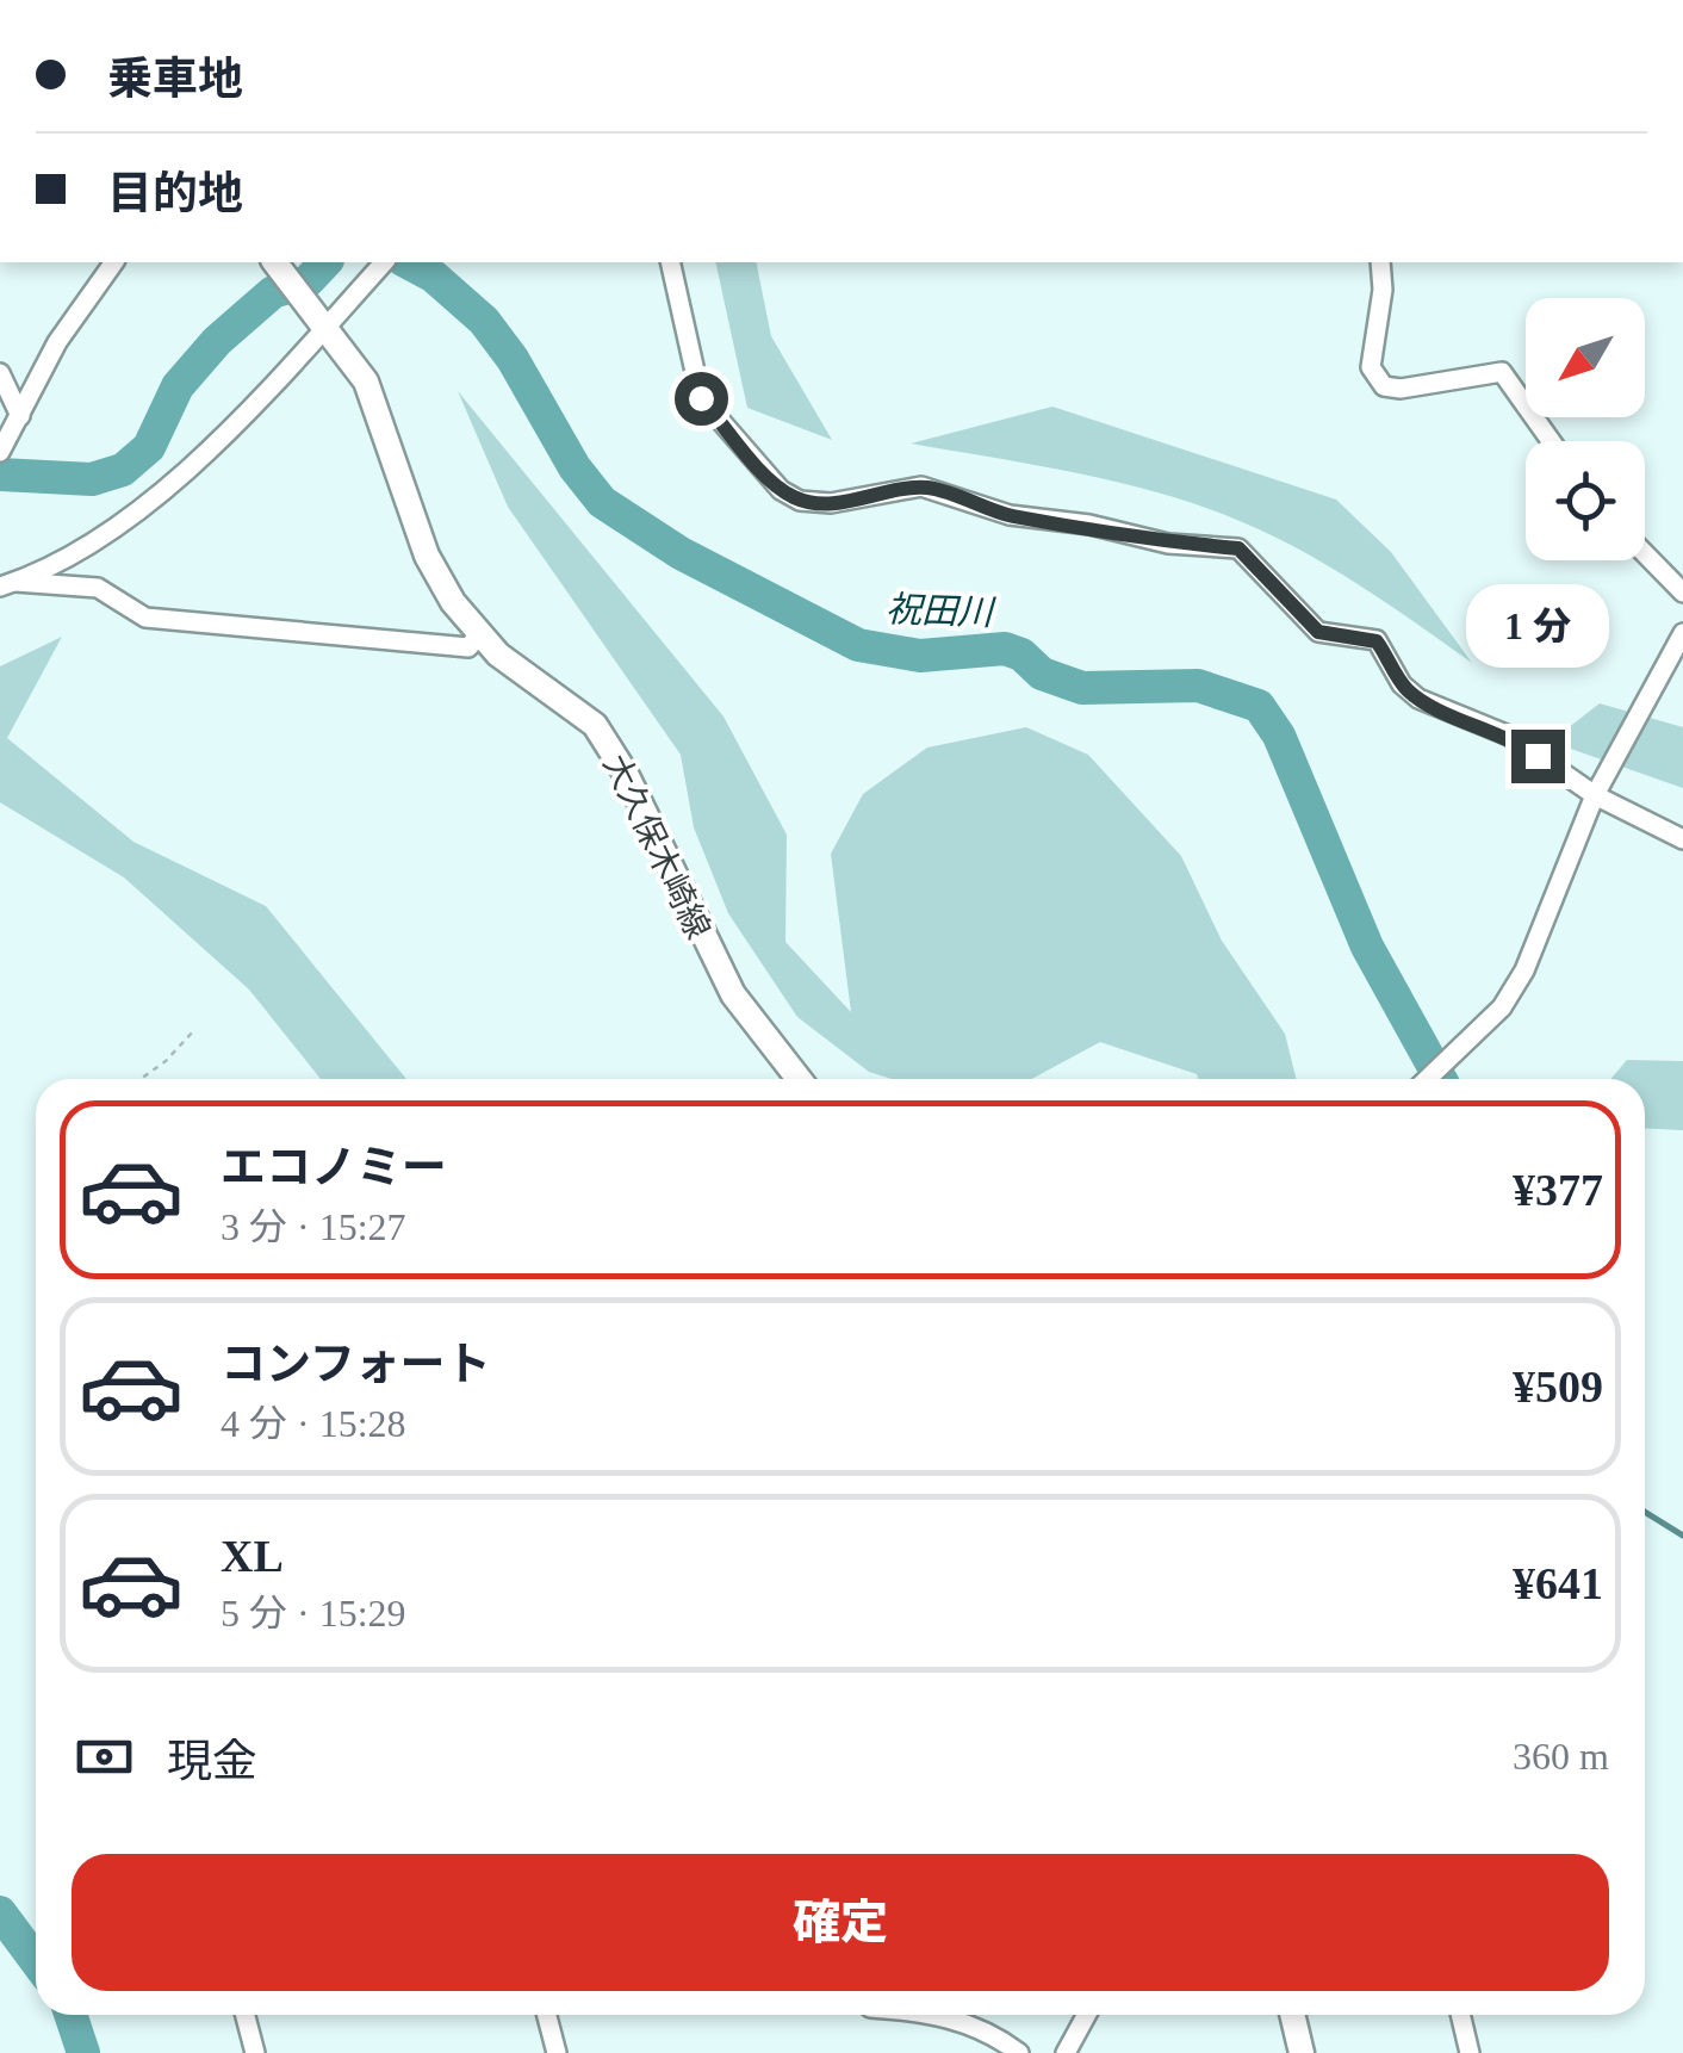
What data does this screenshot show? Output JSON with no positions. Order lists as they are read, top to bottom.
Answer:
{
  "streets": {
    "main road": ["大久保木崎線"]
  },
  "water": ["祝田川"],
  "north": "bottom left",
  "page": {
    "banner": ["乗車地", "目的地"],
    "bubble": "1 分",
    "list": [
      {
        "name": "エコノミー",
        "note": "3 分 · 15:27",
        "value": "¥377"
      },
      {
        "name": "コンフォート",
        "note": "4 分 · 15:28",
        "value": "¥509"
      },
      {
        "name": "XL",
        "note": "5 分 · 15:29",
        "value": "¥641"
      }
    ],
    "pay": ["現金", "360 m"],
    "buttons": "確定"
  }
}
